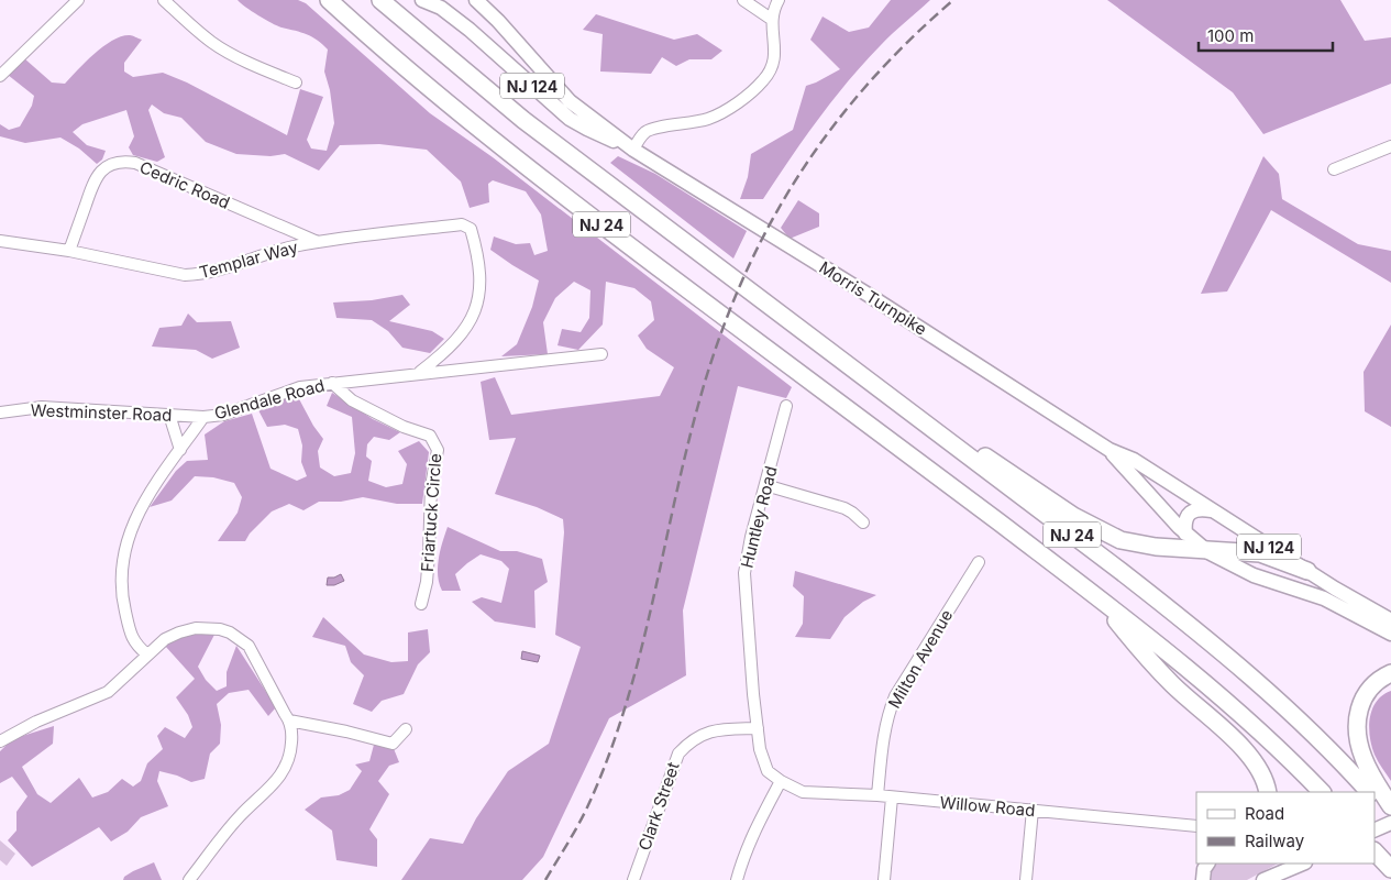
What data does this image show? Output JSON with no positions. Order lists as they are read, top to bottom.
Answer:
{
  "streets": {
    "highway": ["NJ 24"],
    "main road": ["NJ 124", "Morris Turnpike"],
    "street": [
      "Cedric Road",
      "Templar Way",
      "Glendale Road",
      "Westminster Road",
      "Friartuck Circle",
      "Huntley Road",
      "Milton Avenue",
      "Clark Street",
      "Willow Road"
    ]
  },
  "crossings": [
    ["NJ 124", "Morris Turnpike"],
    ["Cedric Road", "Templar Way"],
    ["Templar Way", "Glendale Road"],
    ["Glendale Road", "Westminster Road"],
    ["Glendale Road", "Friartuck Circle"],
    ["Huntley Road", "Clark Street"],
    ["Huntley Road", "Willow Road"],
    ["Milton Avenue", "Willow Road"]
  ],
  "legend": ["Road", "Railway"],
  "scale_bar": "100 m"
}
